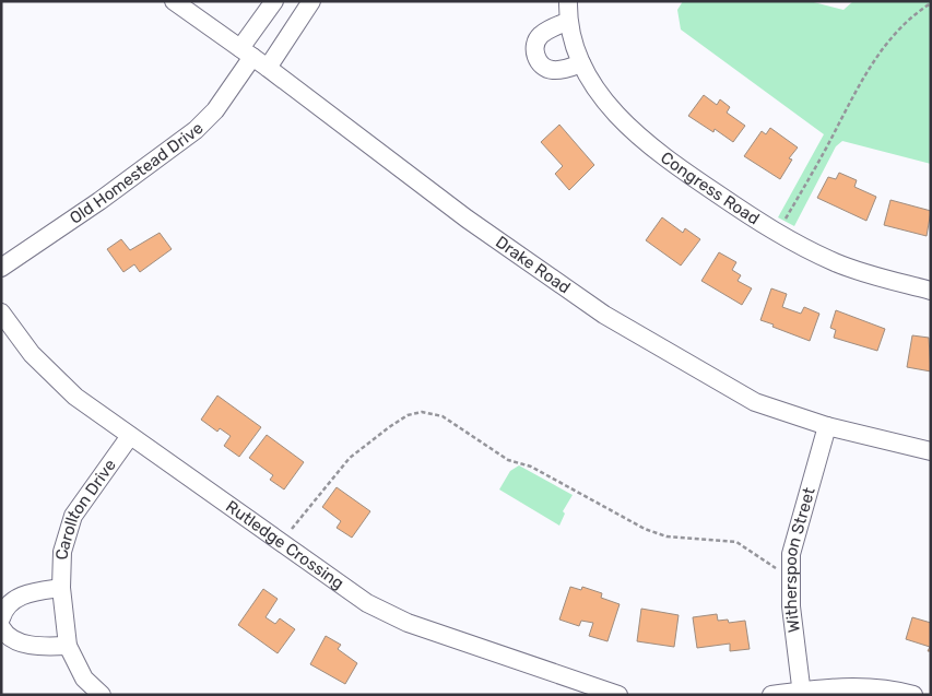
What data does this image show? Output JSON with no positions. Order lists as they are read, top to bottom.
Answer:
{
  "streets": {
    "street": [
      "Old Homestead Drive",
      "Congress Road",
      "Drake Road",
      "Carollton Drive",
      "Rutledge Crossing",
      "Witherspoon Street"
    ]
  },
  "crossings": [
    ["Old Homestead Drive", "Drake Road"],
    ["Drake Road", "Witherspoon Street"],
    ["Carollton Drive", "Rutledge Crossing"]
  ]
}
